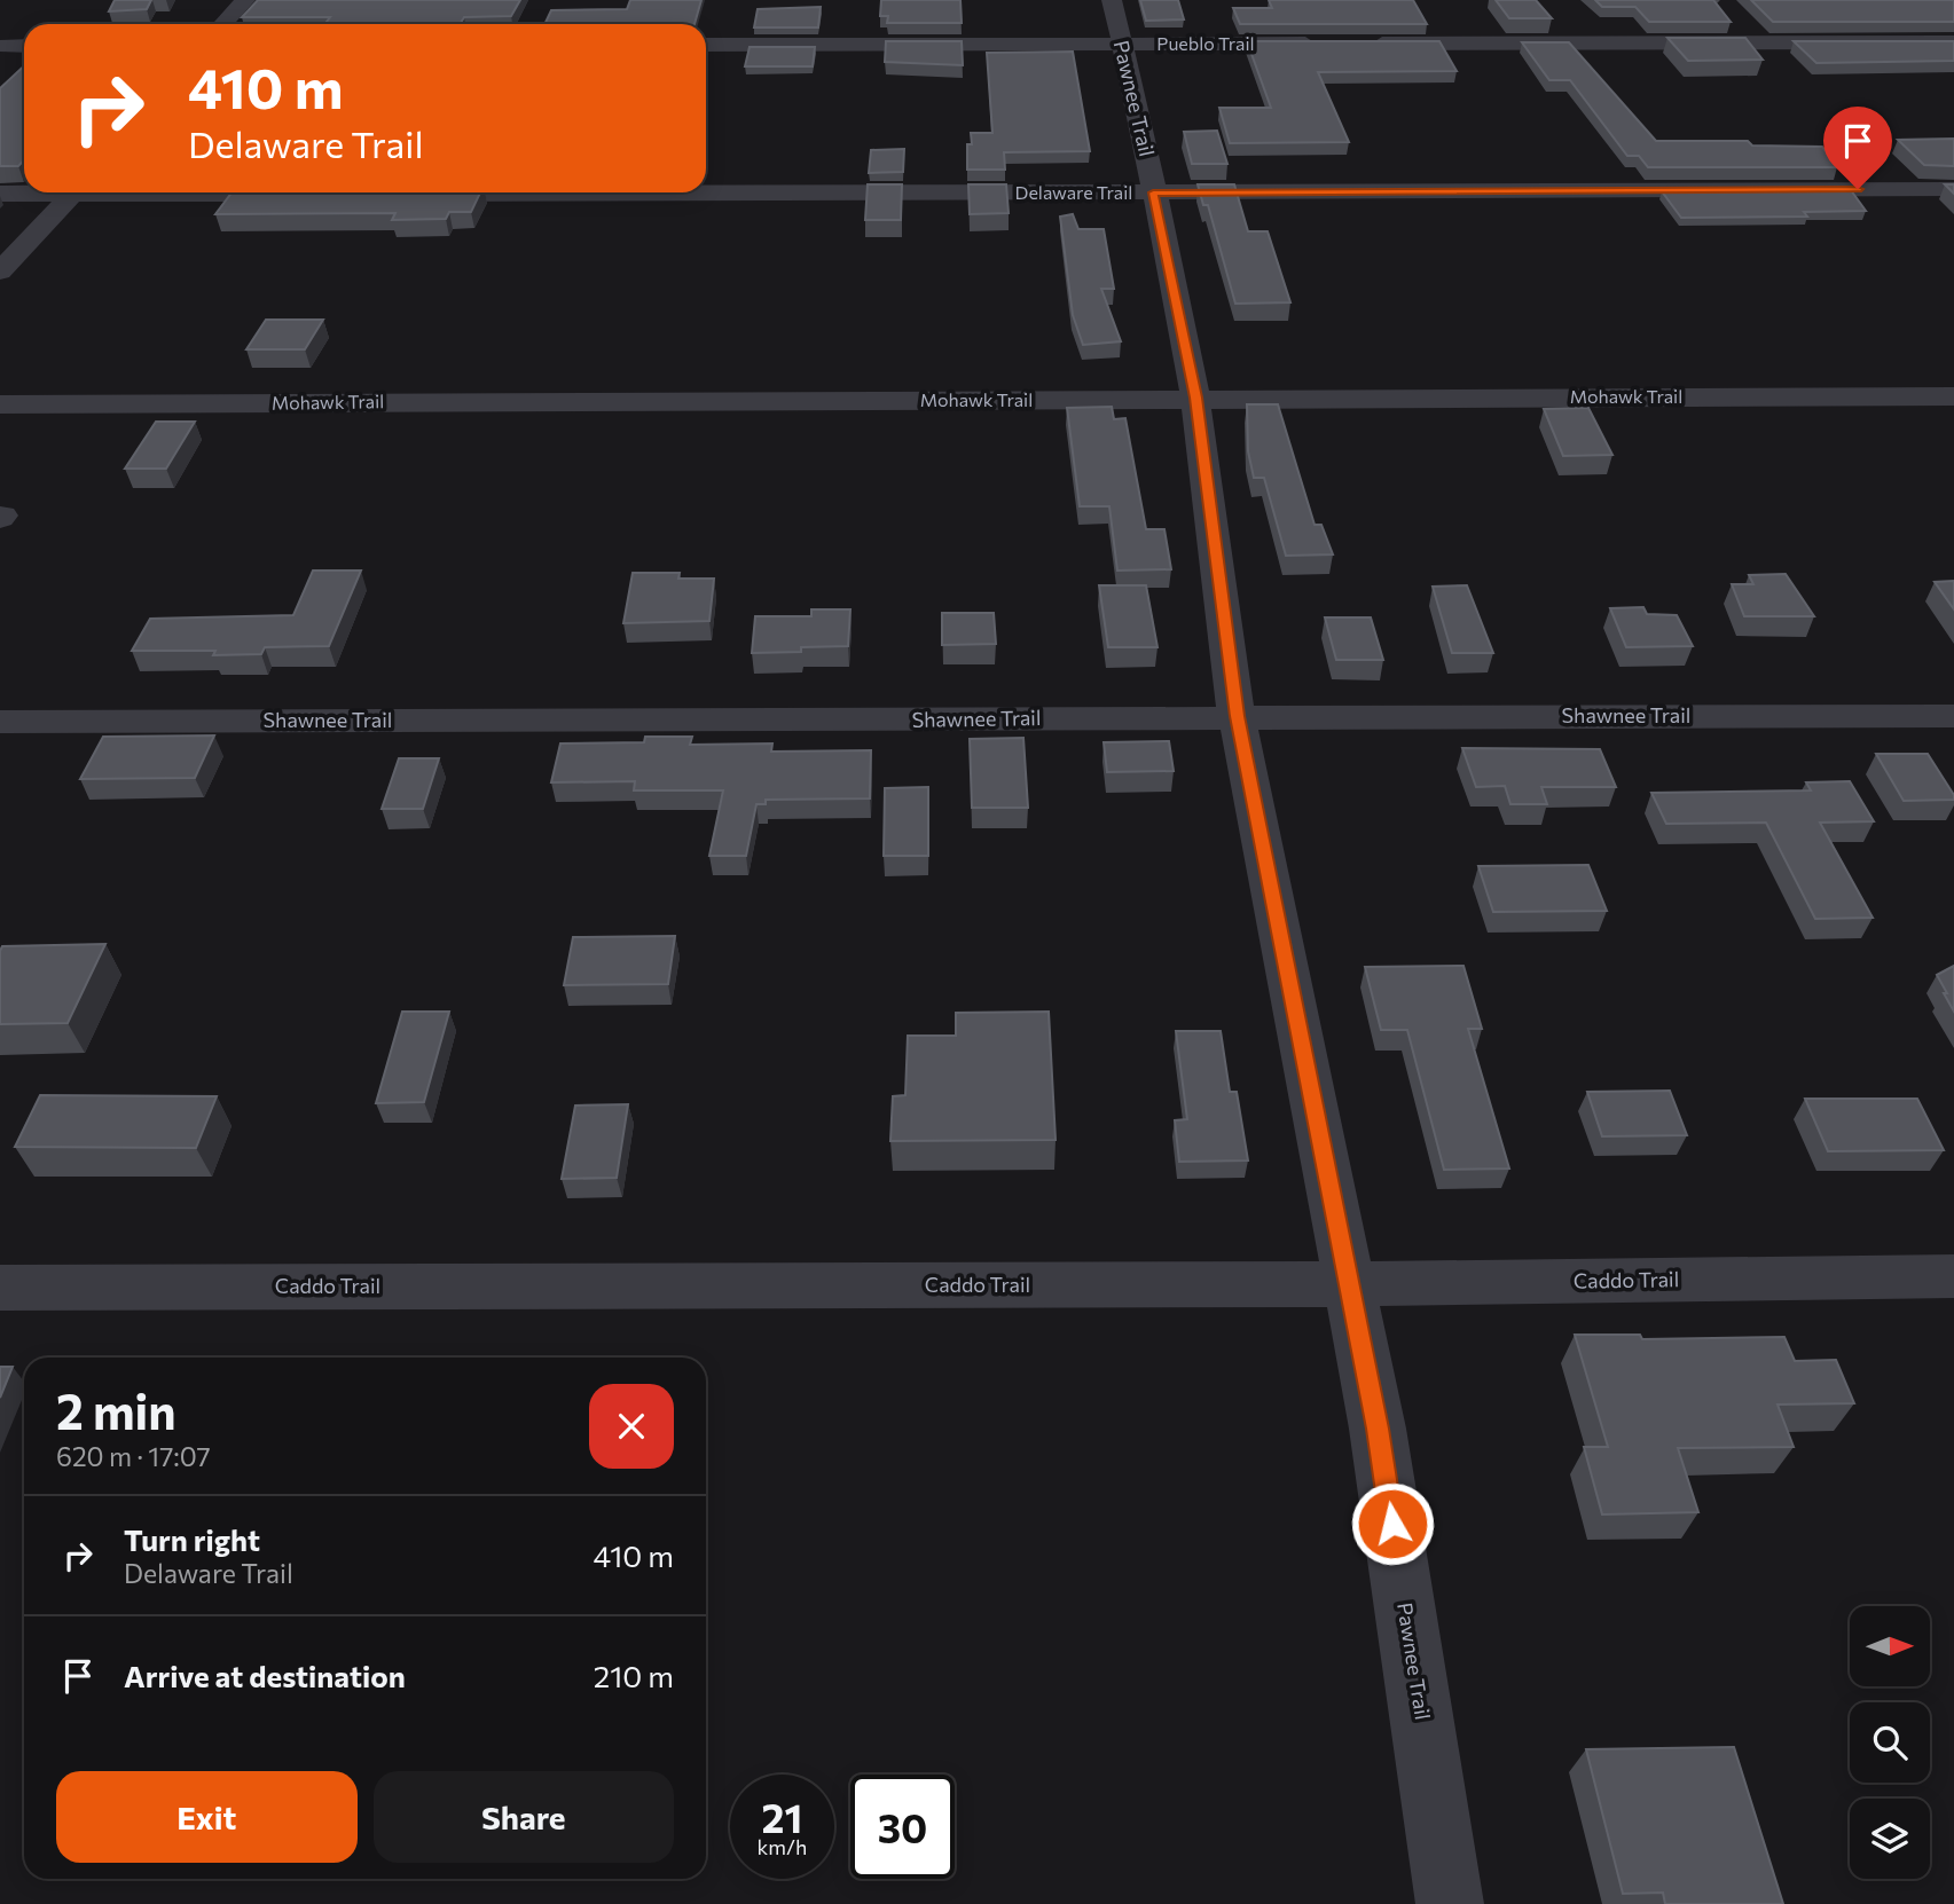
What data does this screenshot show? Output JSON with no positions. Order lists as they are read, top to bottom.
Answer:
{
  "streets": {
    "street": [
      "Pueblo Trail",
      "Pawnee Trail",
      "Delaware Trail",
      "Mohawk Trail",
      "Shawnee Trail",
      "Caddo Trail"
    ]
  },
  "crossings": [
    ["Pueblo Trail", "Pawnee Trail"],
    ["Pawnee Trail", "Delaware Trail"],
    ["Pawnee Trail", "Mohawk Trail"],
    ["Pawnee Trail", "Shawnee Trail"],
    ["Pawnee Trail", "Caddo Trail"]
  ],
  "north": "right",
  "page": {
    "turn": ["410 m", "Delaware Trail"],
    "heading": ["2 min", "620 m · 17:07"],
    "list": [
      {
        "name": "Turn right",
        "note": "Delaware Trail",
        "value": "410 m"
      },
      {
        "name": "Arrive at destination",
        "value": "210 m"
      }
    ],
    "buttons": ["Exit", "Share"],
    "speed": "21 km/h",
    "limit": "30"
  }
}
